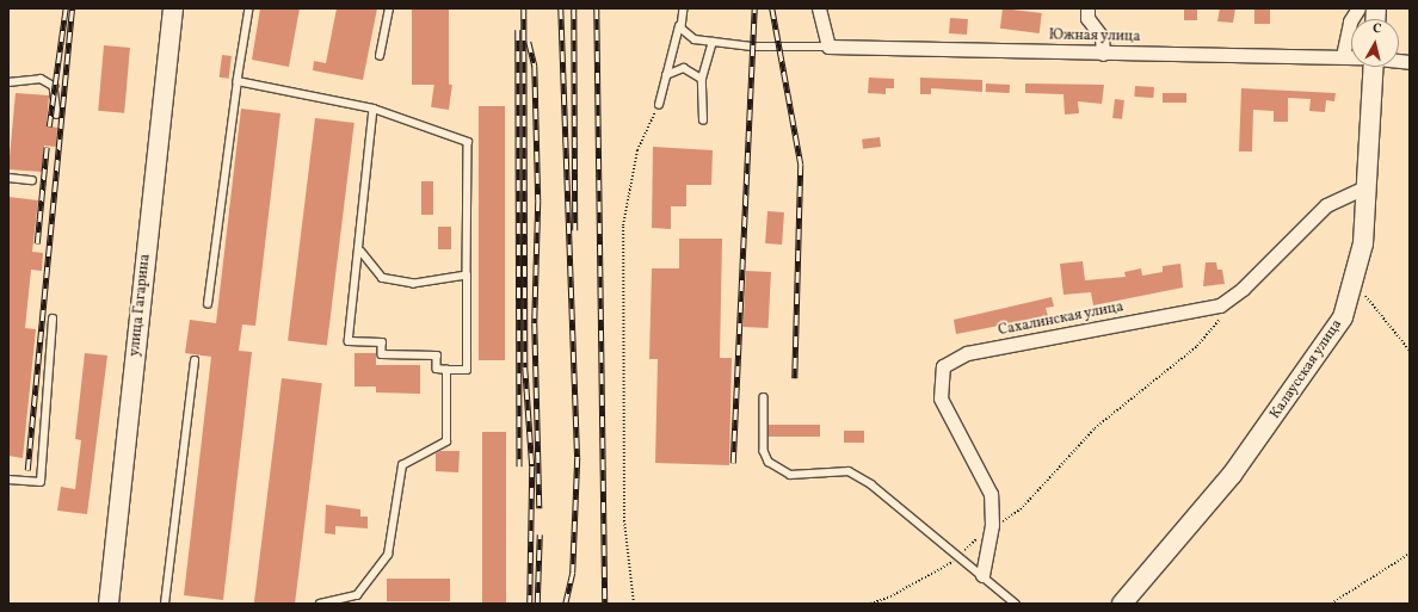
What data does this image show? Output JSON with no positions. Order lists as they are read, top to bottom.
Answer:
{
  "streets": {
    "street": [
      "Южная улица",
      "улица Гагарина",
      "Сахалинская улица",
      "Калаусская улица"
    ]
  },
  "crossings": [
    ["Сахалинская улица", "Калаусская улица"]
  ],
  "north": "top"
}
